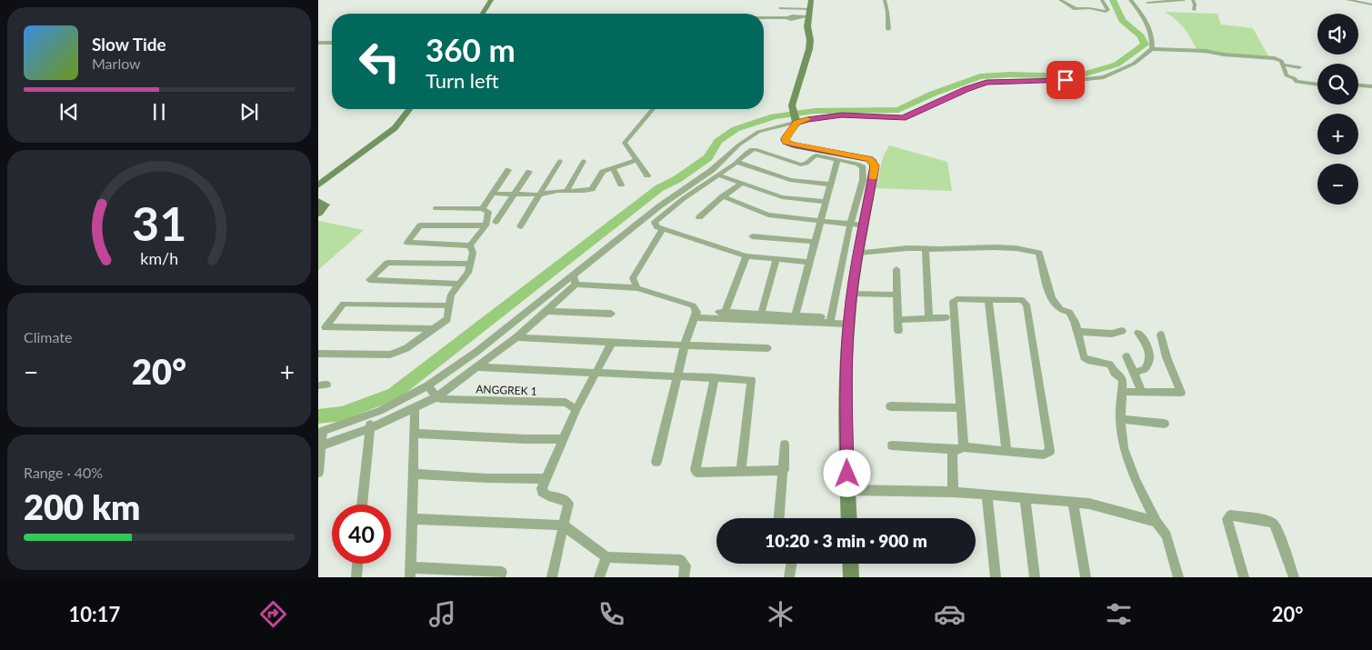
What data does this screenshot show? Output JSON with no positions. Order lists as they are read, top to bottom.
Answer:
{
  "streets": {
    "street": ["ANGGREK 1"]
  },
  "page": {
    "map_buttons": ["+", "−"],
    "turn": ["360 m", "Turn left"],
    "song": ["Slow Tide", "Marlow"],
    "tile": [
      "Climate",
      ["Range · 40%", "200 km"]
    ],
    "heat": ["−", "20°", "+"],
    "limit": "40",
    "trip": "10:20 · 3 min · 900 m",
    "tabs": ["10:17", "20°"],
    "gauge": ["31", "km/h"]
  }
}
